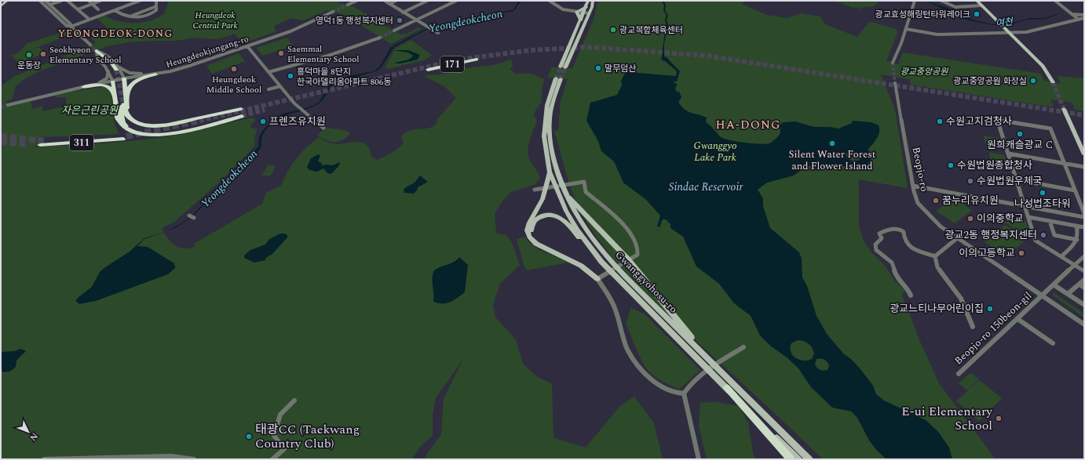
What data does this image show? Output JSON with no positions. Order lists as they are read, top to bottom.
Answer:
{
  "streets": {
    "highway": ["171", "311"],
    "main road": ["Gwanggyohosu-ro"],
    "street": ["Heungdeokjungang-ro", "Beopjo-ro", "Beopjo-ro 150beon-gil"]
  },
  "crossings": [
    ["Beopjo-ro", "Beopjo-ro 150beon-gil"]
  ],
  "districts": ["YEONGDEOK-DONG", "HA-DONG"],
  "water": ["Yeongdeokcheon", "여천", "Sindae Reservoir"],
  "parks": [
    "Heungdeok Central Park",
    "광교중앙공원",
    "자은근린공원",
    "Gwanggyo Lake Park"
  ],
  "places": [
    "광교효성해링턴타워레이크",
    "영덕1동 행정복지센터",
    "광교복합체육센터",
    "Saemmal Elementary School",
    "Seokhyeon Elementary School",
    "운동장",
    "말무덤산",
    "Heungdeok Middle School",
    "흥덕마을 8단지 한국아델리움아파트 806동",
    "광교중앙공원 화장실",
    "프렌즈유치원",
    "수원고지검청사",
    "원희캐슬광교 C",
    "Silent Water Forest and Flower Island",
    "수원법원종합청사",
    "수원법원우체국",
    "나성법조타워",
    "꿈누리유치원",
    "이의중학교",
    "광교2동 행정복지센터",
    "이의고등학교",
    "광교느티나무어린이집",
    "E-ui Elementary School",
    "태광CC (Taekwang Country Club)"
  ],
  "north": "bottom right"
}
